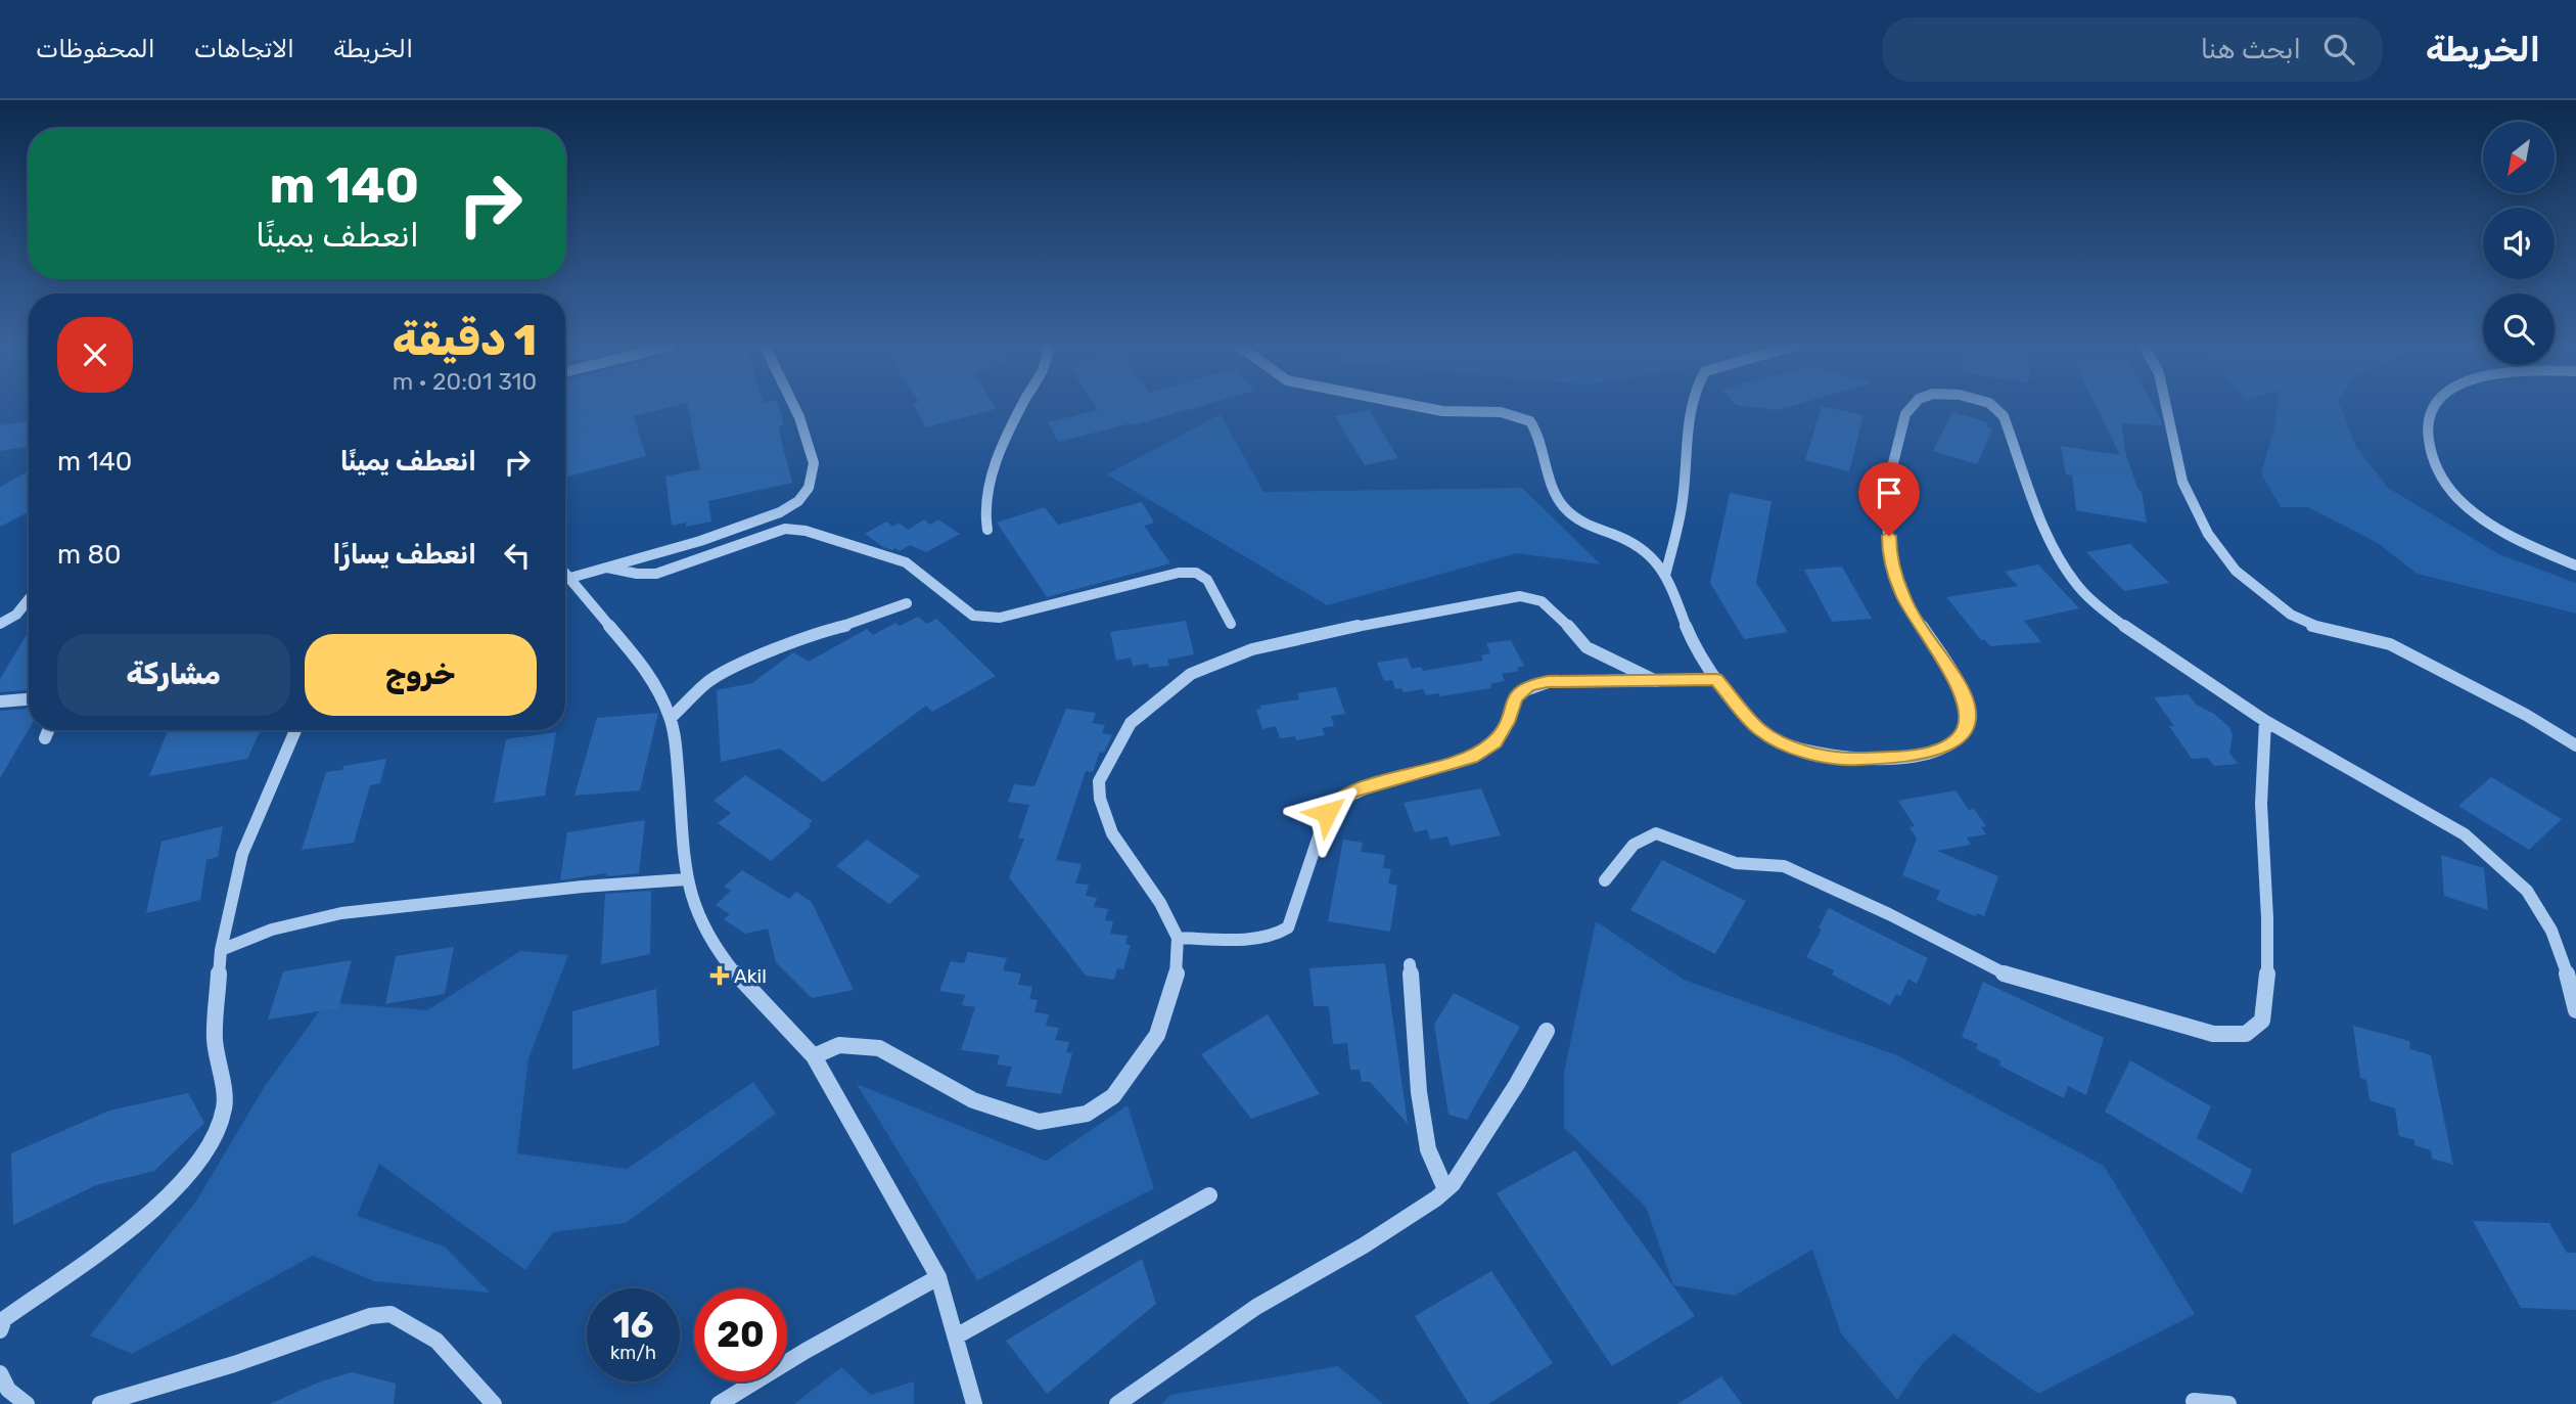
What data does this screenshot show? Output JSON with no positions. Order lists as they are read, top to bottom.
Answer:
{
  "places": {
    "health": ["Akil"]
  },
  "north": "bottom left",
  "page": {
    "header": "الخريطة",
    "search": "ابحث هنا",
    "nav": ["الخريطة", "الاتجاهات", "المحفوظات"],
    "turn": ["140 m", "انعطف يمينًا"],
    "heading": ["1 دقيقة", "310 m · 20:01"],
    "list": [
      {
        "name": "انعطف يمينًا",
        "value": "140 m"
      },
      {
        "name": "انعطف يسارًا",
        "value": "80 m"
      }
    ],
    "buttons": ["خروج", "مشاركة"],
    "speed": "16 km/h",
    "limit": "20"
  }
}
